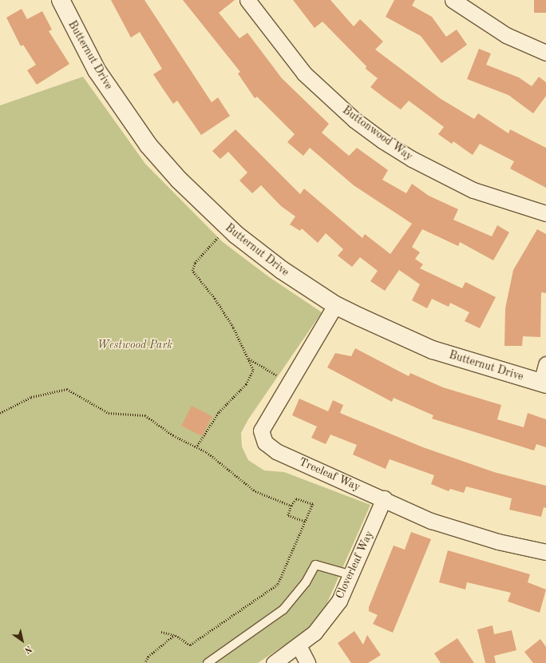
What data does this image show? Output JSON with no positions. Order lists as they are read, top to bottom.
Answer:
{
  "streets": {
    "street": [
      "Butternut Drive",
      "Buttonwood Way",
      "Treeleaf Way",
      "Cloverleaf Way"
    ]
  },
  "crossings": [
    ["Butternut Drive", "Treeleaf Way"],
    ["Treeleaf Way", "Cloverleaf Way"]
  ],
  "parks": ["Westwood Park"],
  "north": "bottom right"
}
